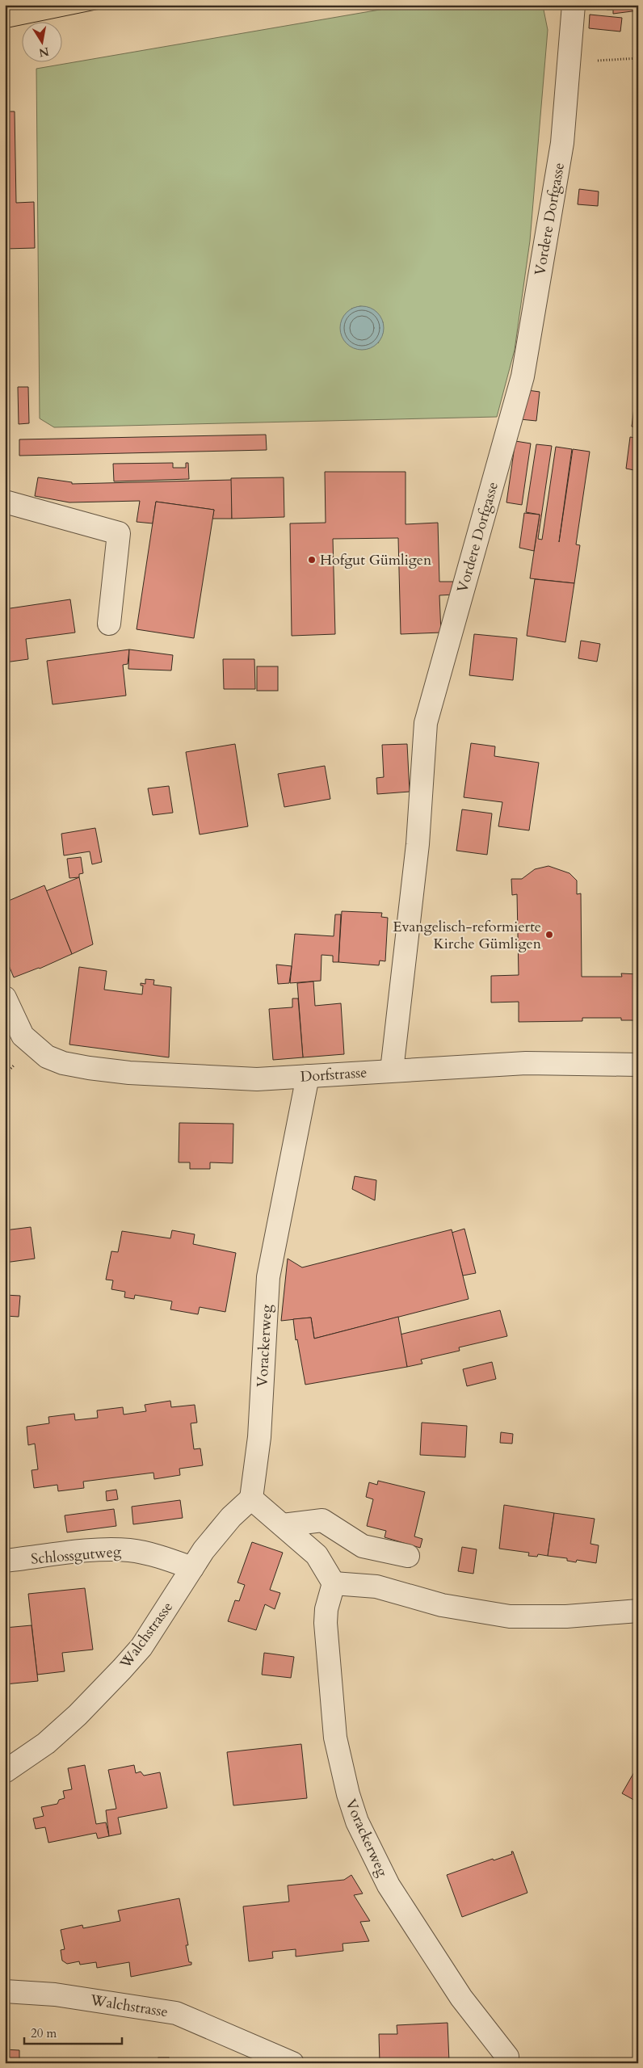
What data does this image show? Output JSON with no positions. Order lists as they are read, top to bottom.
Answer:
{
  "streets": {
    "street": [
      "Vordere Dorfgasse",
      "Dorfstrasse",
      "Vorackerweg",
      "Schlossgutweg",
      "Walchstrasse"
    ]
  },
  "crossings": [
    ["Vordere Dorfgasse", "Dorfstrasse"],
    ["Dorfstrasse", "Vorackerweg"],
    ["Vorackerweg", "Walchstrasse"],
    ["Schlossgutweg", "Walchstrasse"]
  ],
  "places": ["Hofgut Gümligen", "Evangelisch-reformierte Kirche Gümligen"],
  "scale_bar": "20 m",
  "north": "bottom"
}
